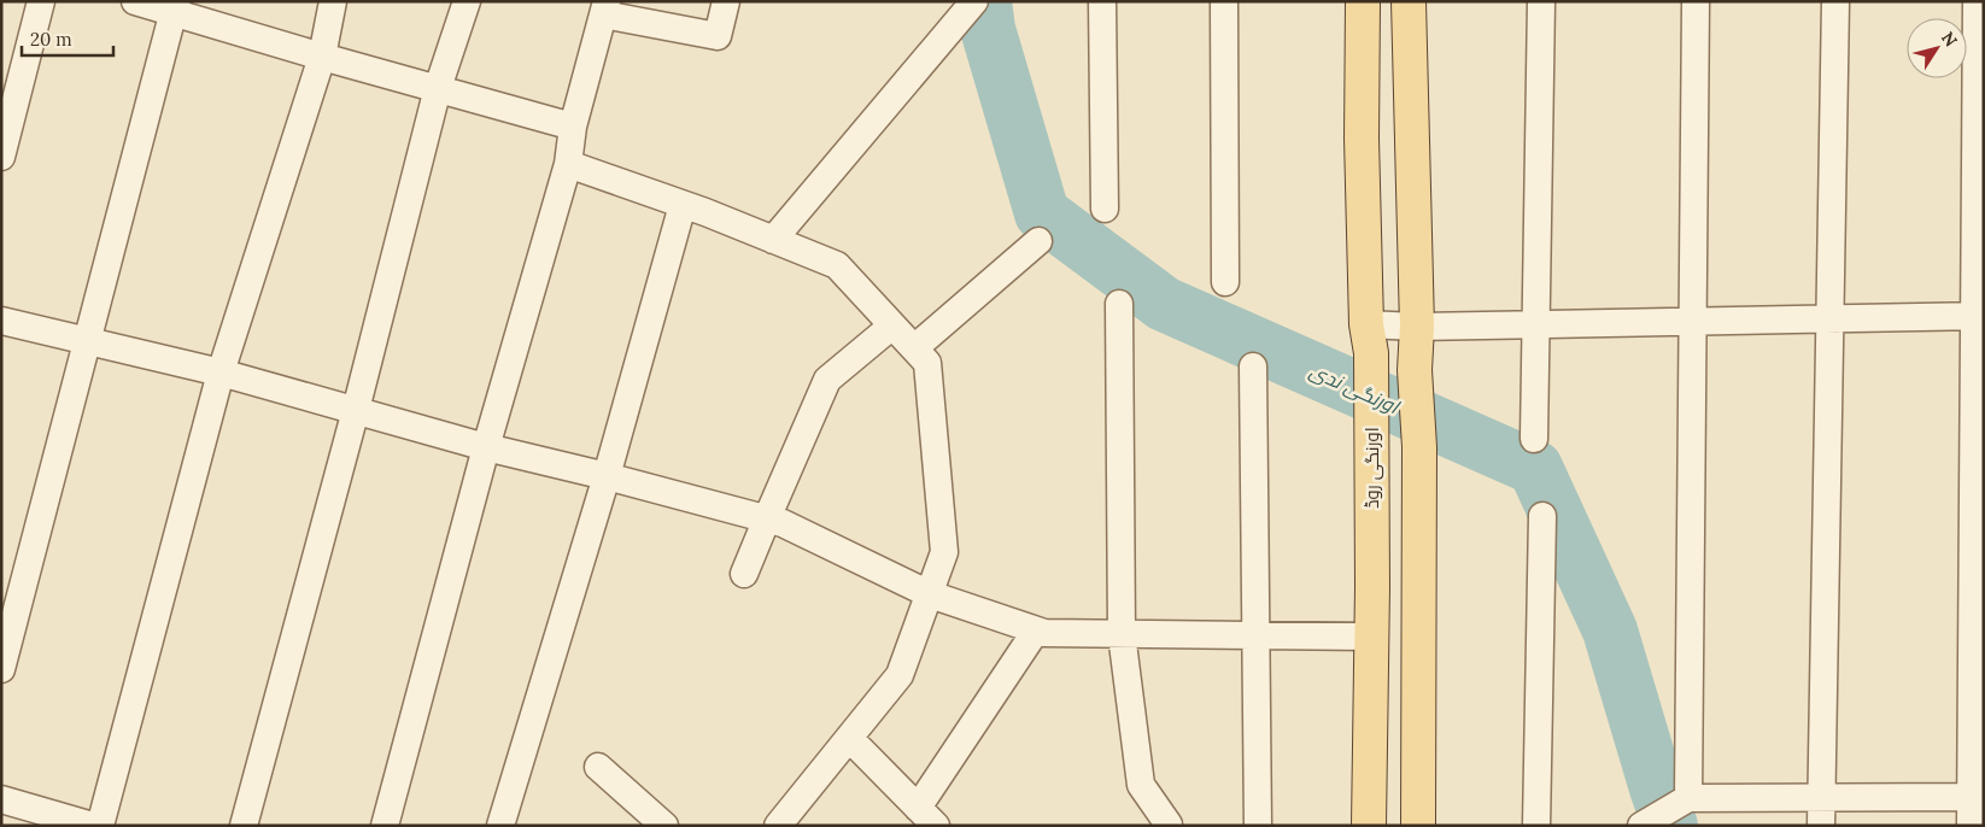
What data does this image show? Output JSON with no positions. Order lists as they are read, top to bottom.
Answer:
{
  "streets": {
    "main road": ["اورنگی روڈ"]
  },
  "water": ["اورنگی ندی"],
  "scale_bar": "20 m",
  "north": "top right"
}
